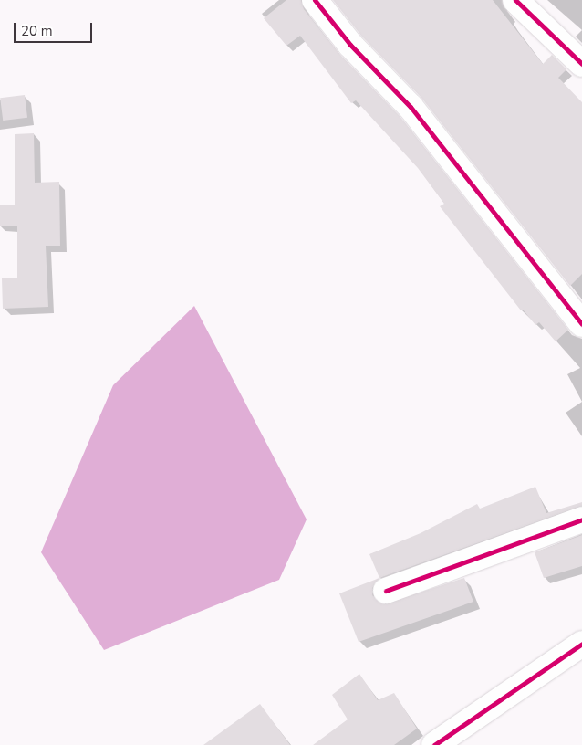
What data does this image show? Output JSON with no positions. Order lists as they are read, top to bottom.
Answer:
{
  "scale_bar": "20 m"
}
